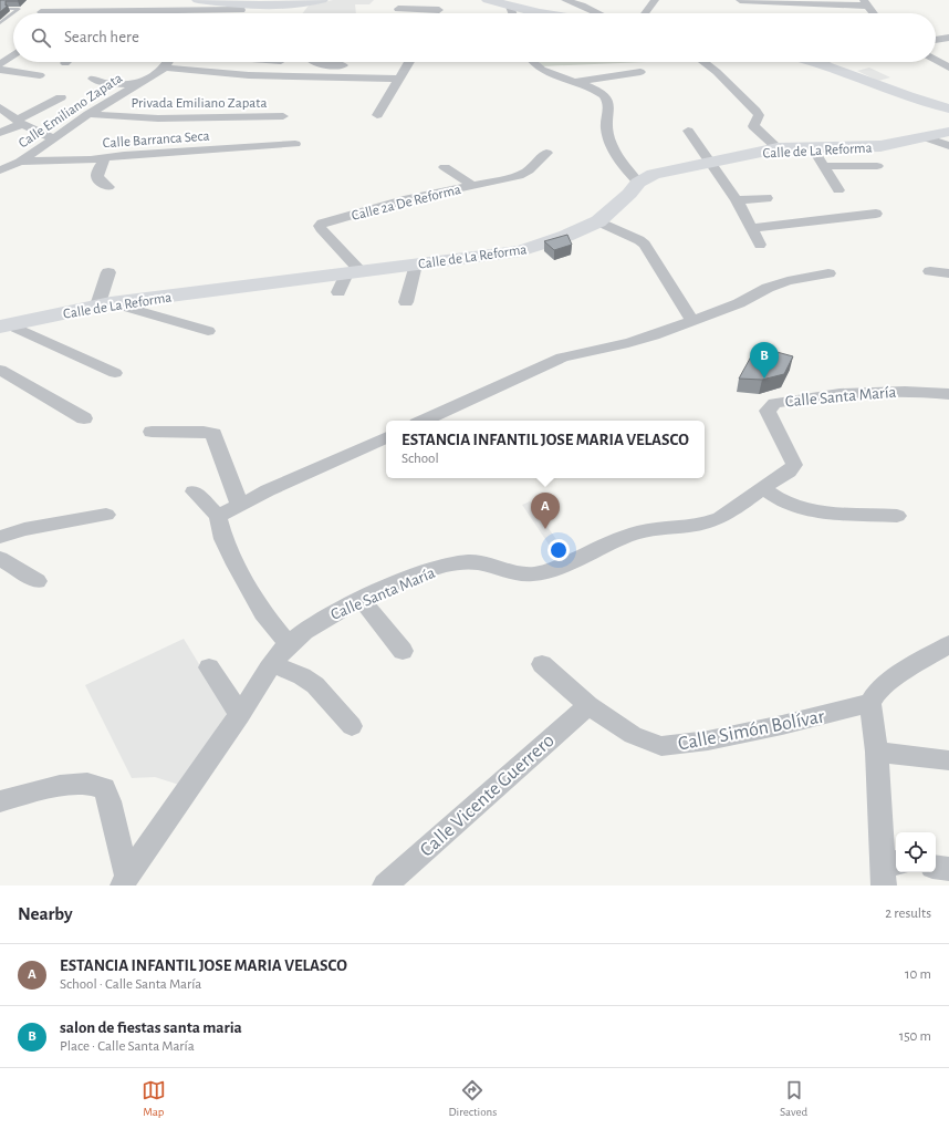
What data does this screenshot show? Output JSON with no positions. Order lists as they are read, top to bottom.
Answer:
{
  "streets": {
    "street": [
      "Privada Emiliano Zapata",
      "Calle Emiliano Zapata",
      "Calle Barranca Seca",
      "Calle de La Reforma",
      "Calle 2a De Reforma",
      "Calle Santa María",
      "Calle Simón Bolívar",
      "Calle Vicente Guerrero"
    ]
  },
  "crossings": [
    ["Privada Emiliano Zapata", "Calle Emiliano Zapata"],
    ["Calle Emiliano Zapata", "Calle Barranca Seca"],
    ["Calle de La Reforma", "Calle 2a De Reforma"],
    ["Calle Simón Bolívar", "Calle Vicente Guerrero"]
  ],
  "page": {
    "search": "Search here",
    "pins": ["B", "A"],
    "popup": ["ESTANCIA INFANTIL JOSE MARIA VELASCO", "School"],
    "heading": ["Nearby", "2 results"],
    "list": [
      {
        "mark": "A",
        "name": "ESTANCIA INFANTIL JOSE MARIA VELASCO",
        "note": "School · Calle Santa María",
        "value": "10 m"
      },
      {
        "mark": "B",
        "name": "salon de fiestas santa maria",
        "note": "Place · Calle Santa María",
        "value": "150 m"
      }
    ],
    "nav": ["Map", "Directions", "Saved"]
  }
}
